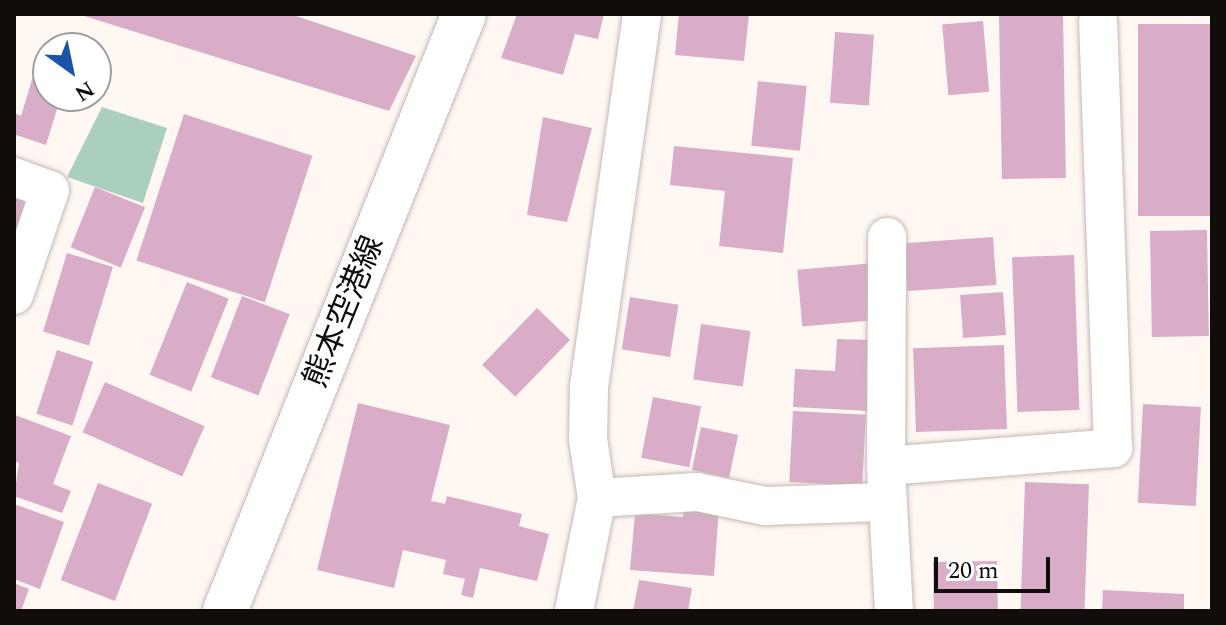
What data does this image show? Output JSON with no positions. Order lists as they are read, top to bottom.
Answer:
{
  "streets": {
    "main road": ["熊本空港線"]
  },
  "scale_bar": "20 m",
  "north": "bottom right"
}
